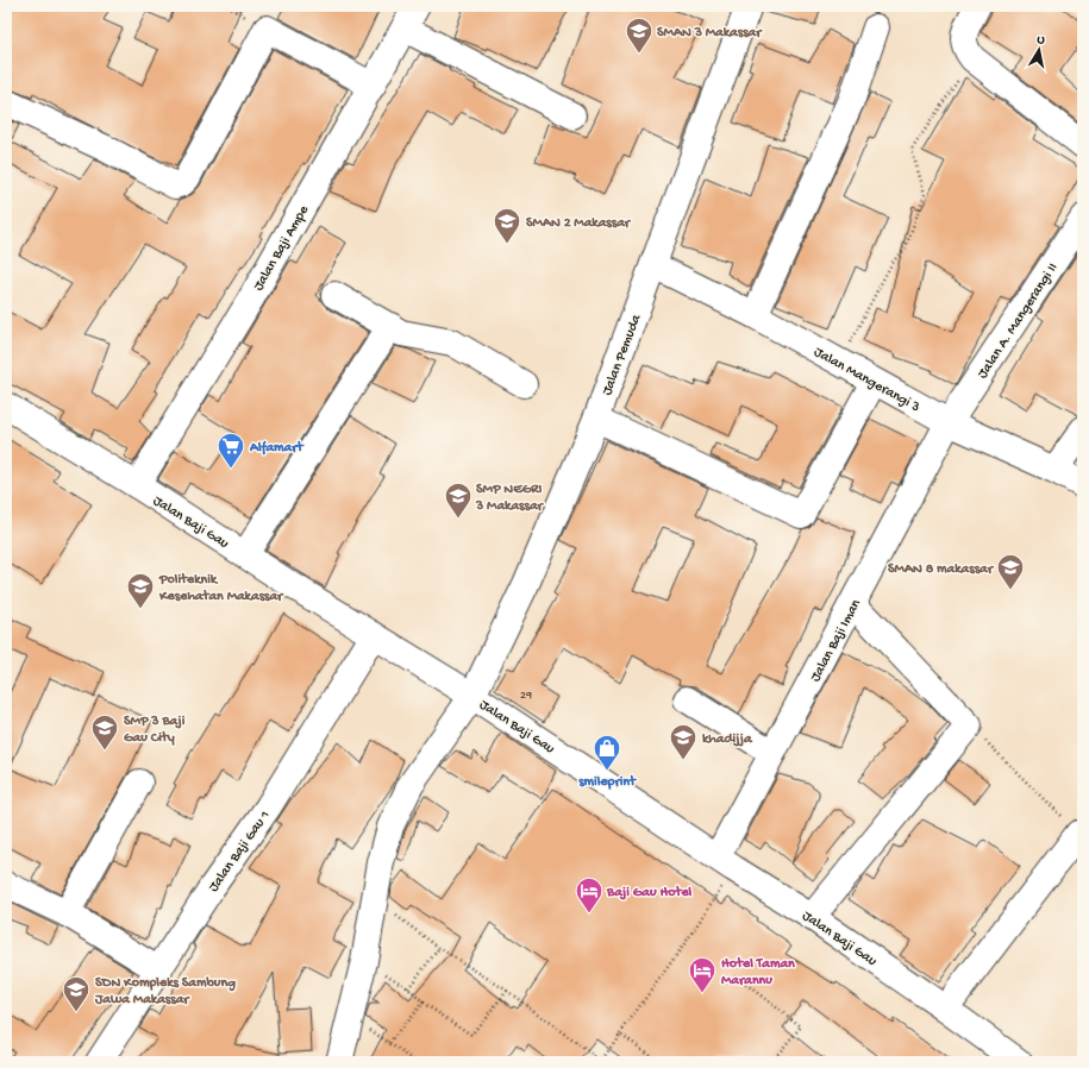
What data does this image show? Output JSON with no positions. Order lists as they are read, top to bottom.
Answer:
{
  "streets": {
    "street": [
      "Jalan Baji Ampe",
      "Jalan A. Mangerangi II",
      "Jalan Pemuda",
      "Jalan Mangerangi 3",
      "Jalan Baji Gau",
      "Jalan Baji Iman",
      "Jalan Baji Gau 1"
    ]
  },
  "crossings": [
    ["Jalan Baji Ampe", "Jalan Baji Gau"],
    ["Jalan A. Mangerangi II", "Jalan Mangerangi 3"],
    ["Jalan A. Mangerangi II", "Jalan Baji Iman"],
    ["Jalan Pemuda", "Jalan Mangerangi 3"],
    ["Jalan Pemuda", "Jalan Baji Gau"],
    ["Jalan Mangerangi 3", "Jalan Baji Iman"],
    ["Jalan Baji Gau", "Jalan Baji Iman"],
    ["Jalan Baji Gau", "Jalan Baji Gau 1"]
  ],
  "places": {
    "school or university": [
      "SMAN 3 Makassar",
      "SMAN 2 Makassar",
      "SMP NEGRI 3 Makassar",
      "SMAN 8 makassar",
      "Politeknik Kesehatan Makassar",
      "SMP 3 Baji Gau City",
      "khadijja",
      "SDN Kompleks Sambung Jawa Makassar"
    ],
    "supermarket": ["Alfamart"],
    "shop": ["smileprint"],
    "hotel": ["Baji Gau Hotel", "Hotel Taman Marannu"]
  },
  "house_numbers": ["29"],
  "north": "top"
}
